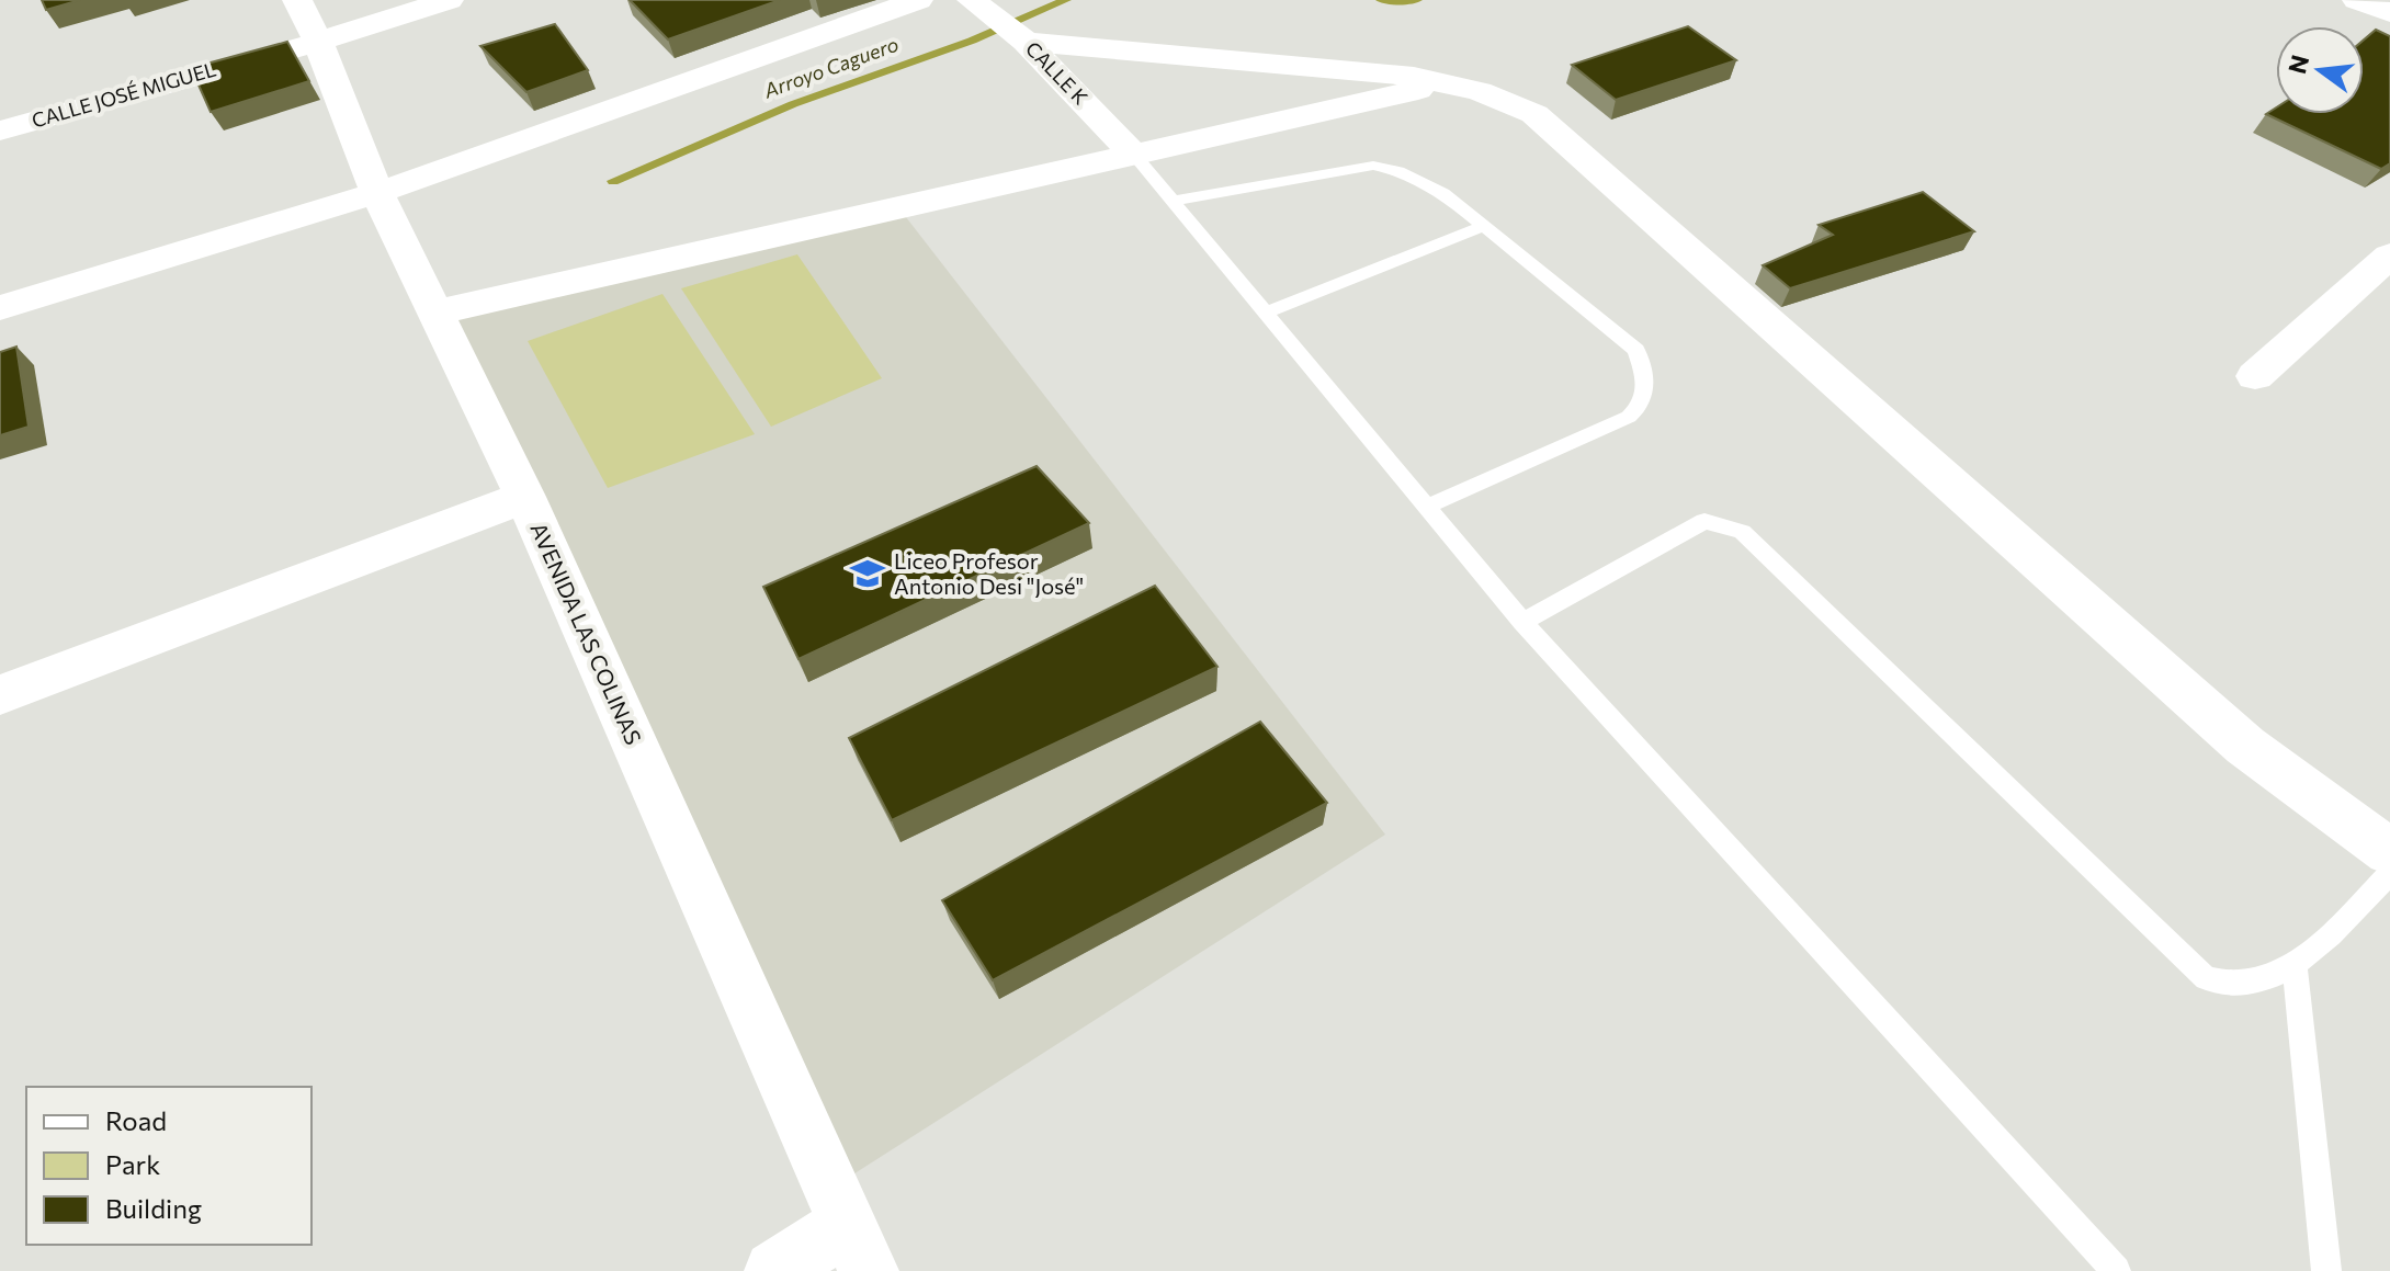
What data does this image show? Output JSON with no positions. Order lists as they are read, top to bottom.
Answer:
{
  "streets": {
    "street": ["CALLE K", "CALLE JOSÉ MIGUEL", "AVENIDA LAS COLINAS"]
  },
  "crossings": [
    ["CALLE JOSÉ MIGUEL", "AVENIDA LAS COLINAS"]
  ],
  "water": ["Arroyo Caguero"],
  "places": {
    "school or university": ["Liceo Profesor Antonio Desi \"José\""]
  },
  "legend": ["Road", "Park", "Building"],
  "north": "left"
}
